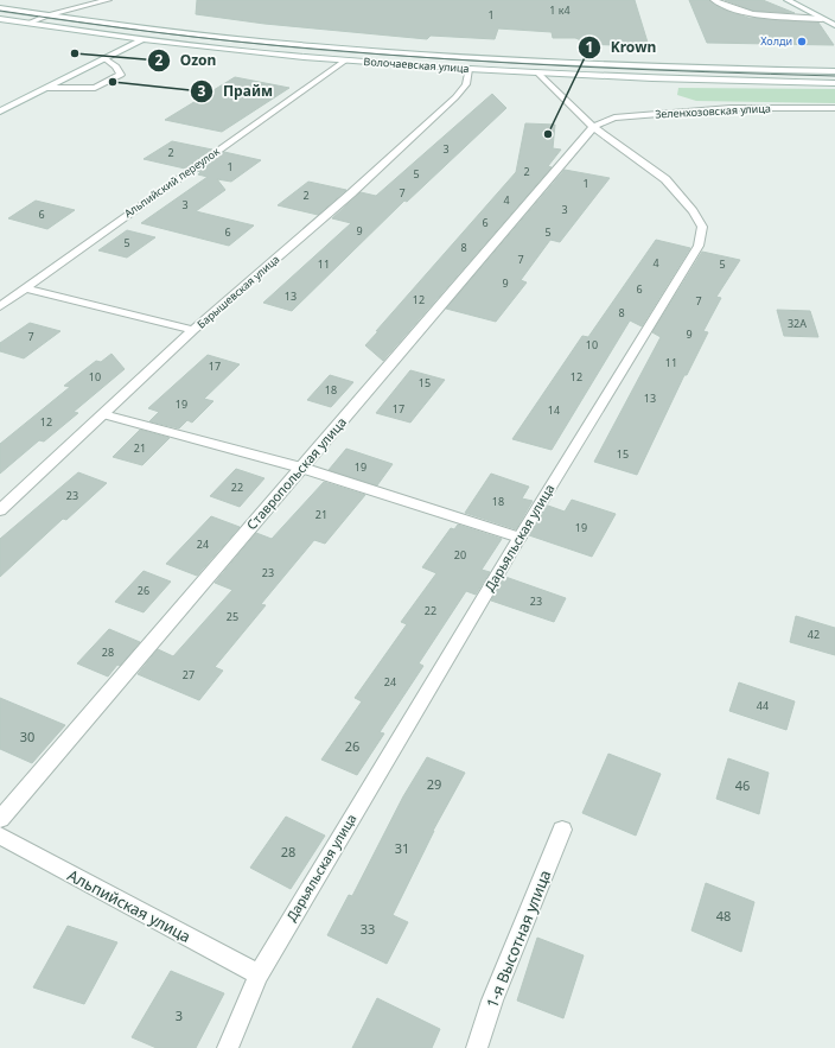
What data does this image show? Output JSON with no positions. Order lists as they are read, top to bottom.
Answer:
{
  "streets": {
    "street": [
      "Волочаевская улица",
      "Зеленхозовская улица",
      "Альпийский переулок",
      "Барышевская улица",
      "Ставропольская улица",
      "Дарьяльская улица",
      "Альпийская улица",
      "1-я Высотная улица"
    ]
  },
  "crossings": [
    ["Волочаевская улица", "Альпийский переулок"],
    ["Волочаевская улица", "Барышевская улица"],
    ["Волочаевская улица", "Дарьяльская улица"],
    ["Зеленхозовская улица", "Ставропольская улица"],
    ["Зеленхозовская улица", "Дарьяльская улица"],
    ["Ставропольская улица", "Дарьяльская улица"],
    ["Дарьяльская улица", "Альпийская улица"]
  ],
  "places": [
    "Холди",
    "Ozon",
    "Прайм",
    "Krown"
  ],
  "house_numbers": [
    "1 к4",
    "1",
    "3",
    "2",
    "1",
    "2",
    "5",
    "1",
    "7",
    "2",
    "4",
    "3",
    "3",
    "6",
    "6",
    "9",
    "6",
    "5",
    "5",
    "8",
    "7",
    "4",
    "11",
    "5",
    "9",
    "6",
    "13",
    "12",
    "7",
    "8",
    "32А",
    "9",
    "7",
    "10",
    "11",
    "17",
    "10",
    "12",
    "15",
    "18",
    "13",
    "19",
    "17",
    "14",
    "12",
    "21",
    "15",
    "19",
    "22",
    "23",
    "18",
    "21",
    "19",
    "24",
    "20",
    "23",
    "26",
    "23",
    "22",
    "25",
    "42",
    "28",
    "27",
    "24",
    "44",
    "30",
    "26",
    "29",
    "46",
    "31",
    "28",
    "48",
    "33",
    "3"
  ]
}
